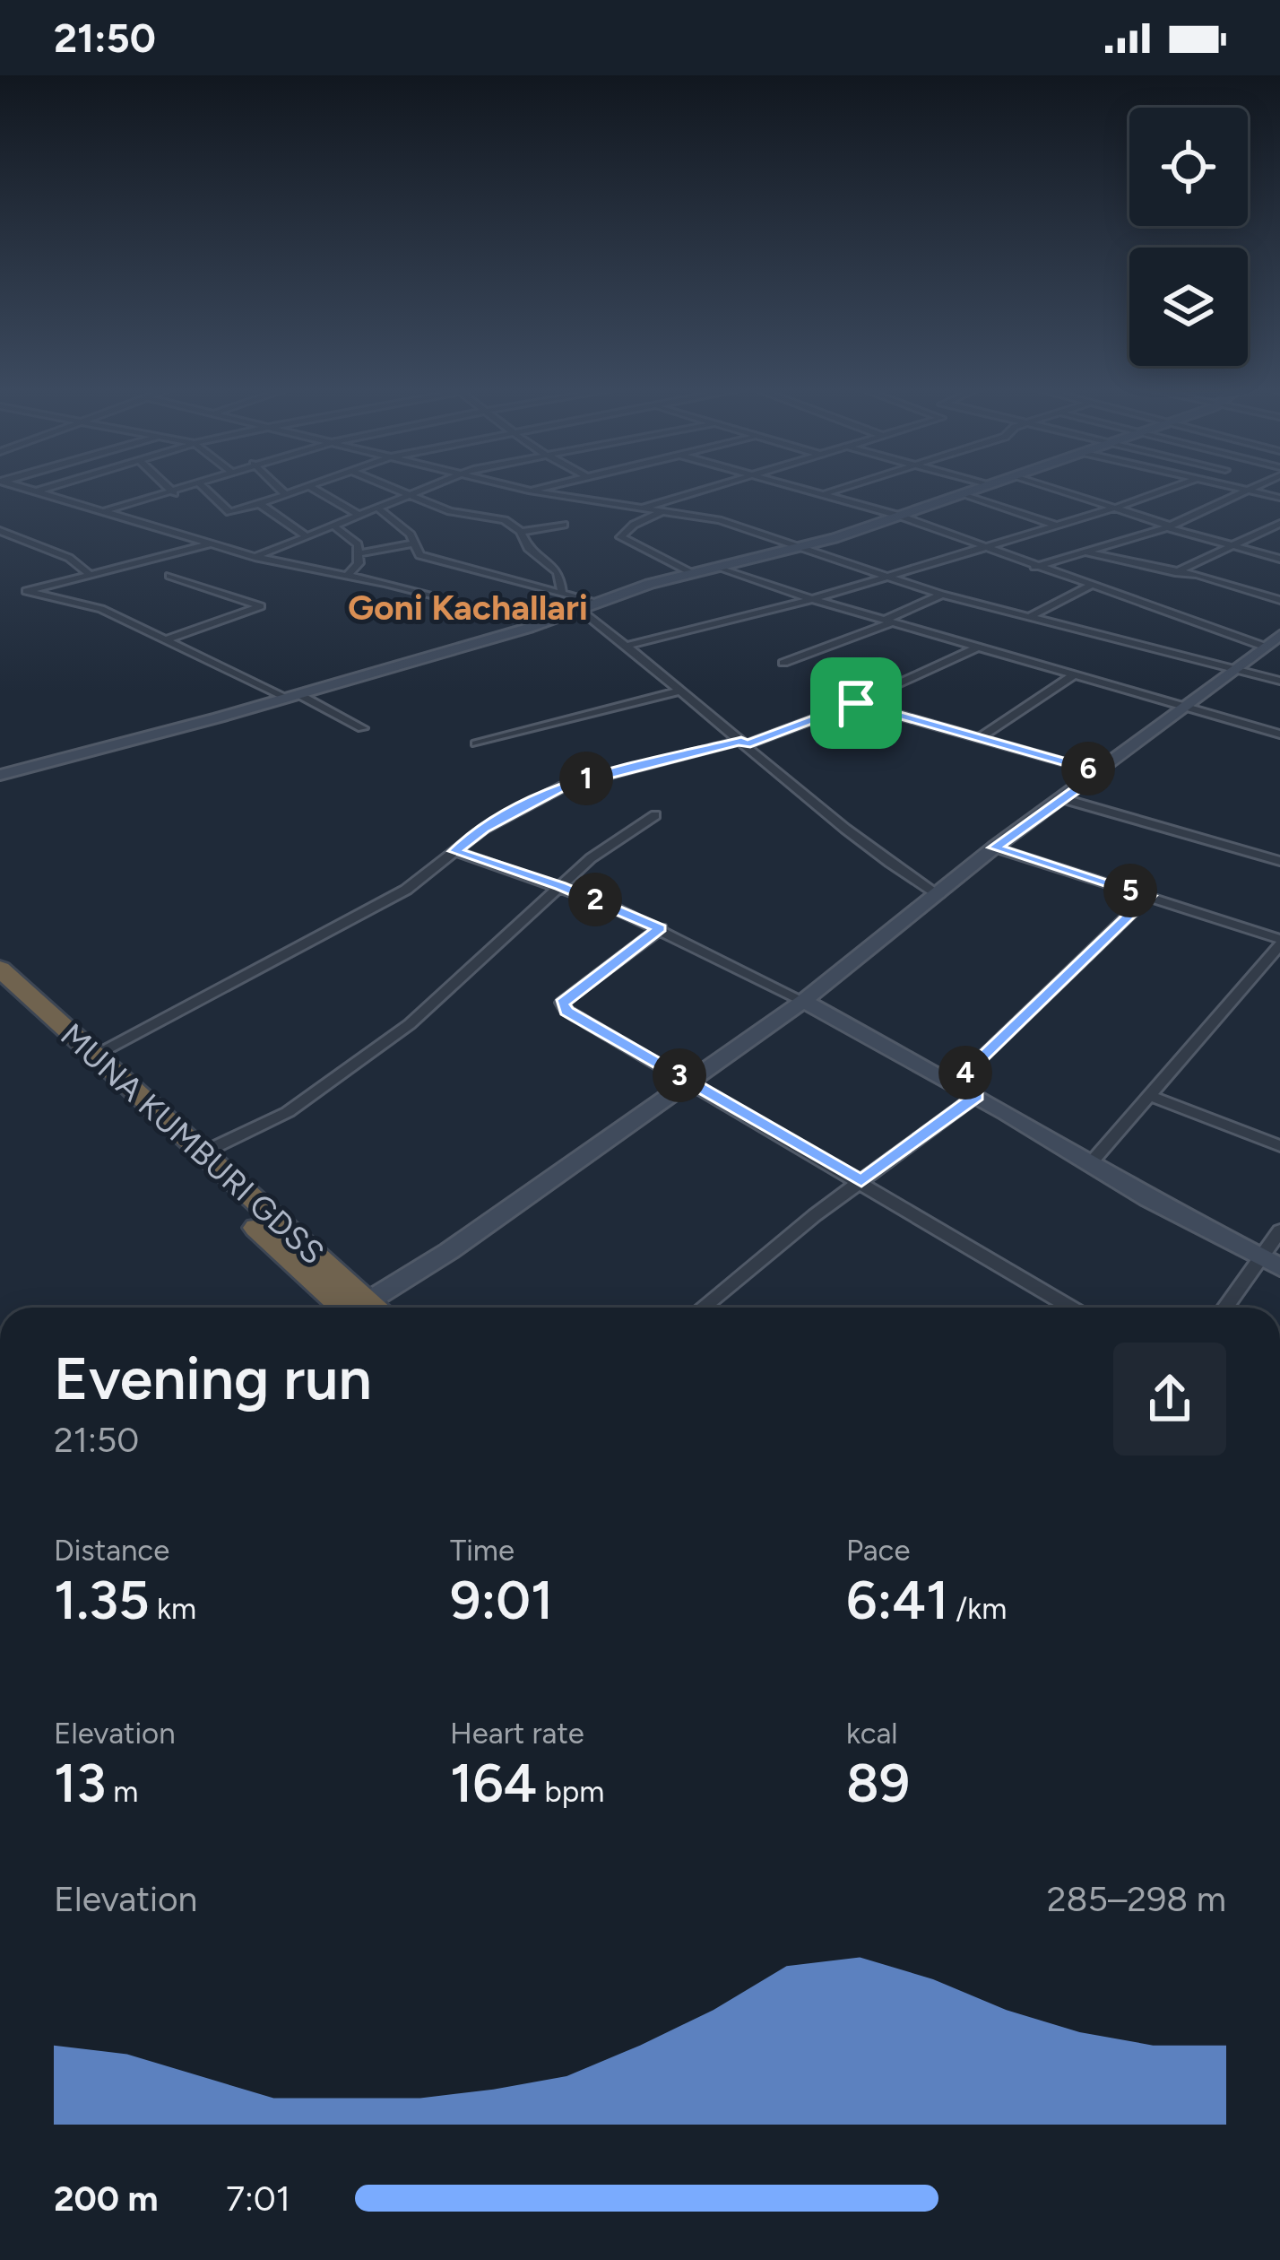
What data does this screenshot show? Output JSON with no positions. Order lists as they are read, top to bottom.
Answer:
{
  "streets": {
    "highway": ["MUNA KUMBURI GDSS"]
  },
  "districts": ["Goni Kachallari"],
  "page": {
    "status": "21:50",
    "pins": [
      "6",
      "1",
      "5",
      "2",
      "4",
      "3"
    ],
    "heading": ["Evening run", "21:50"],
    "stats": [
      ["Distance", "1.35 km"],
      ["Time", "9:01"],
      ["Pace", "6:41 /km"],
      ["Elevation", "13 m"],
      ["Heart rate", "164 bpm"],
      ["kcal", "89"]
    ],
    "chart": ["Elevation", "285–298 m"],
    "list": [
      {
        "name": "200 m",
        "note": "7:01"
      }
    ]
  }
}
